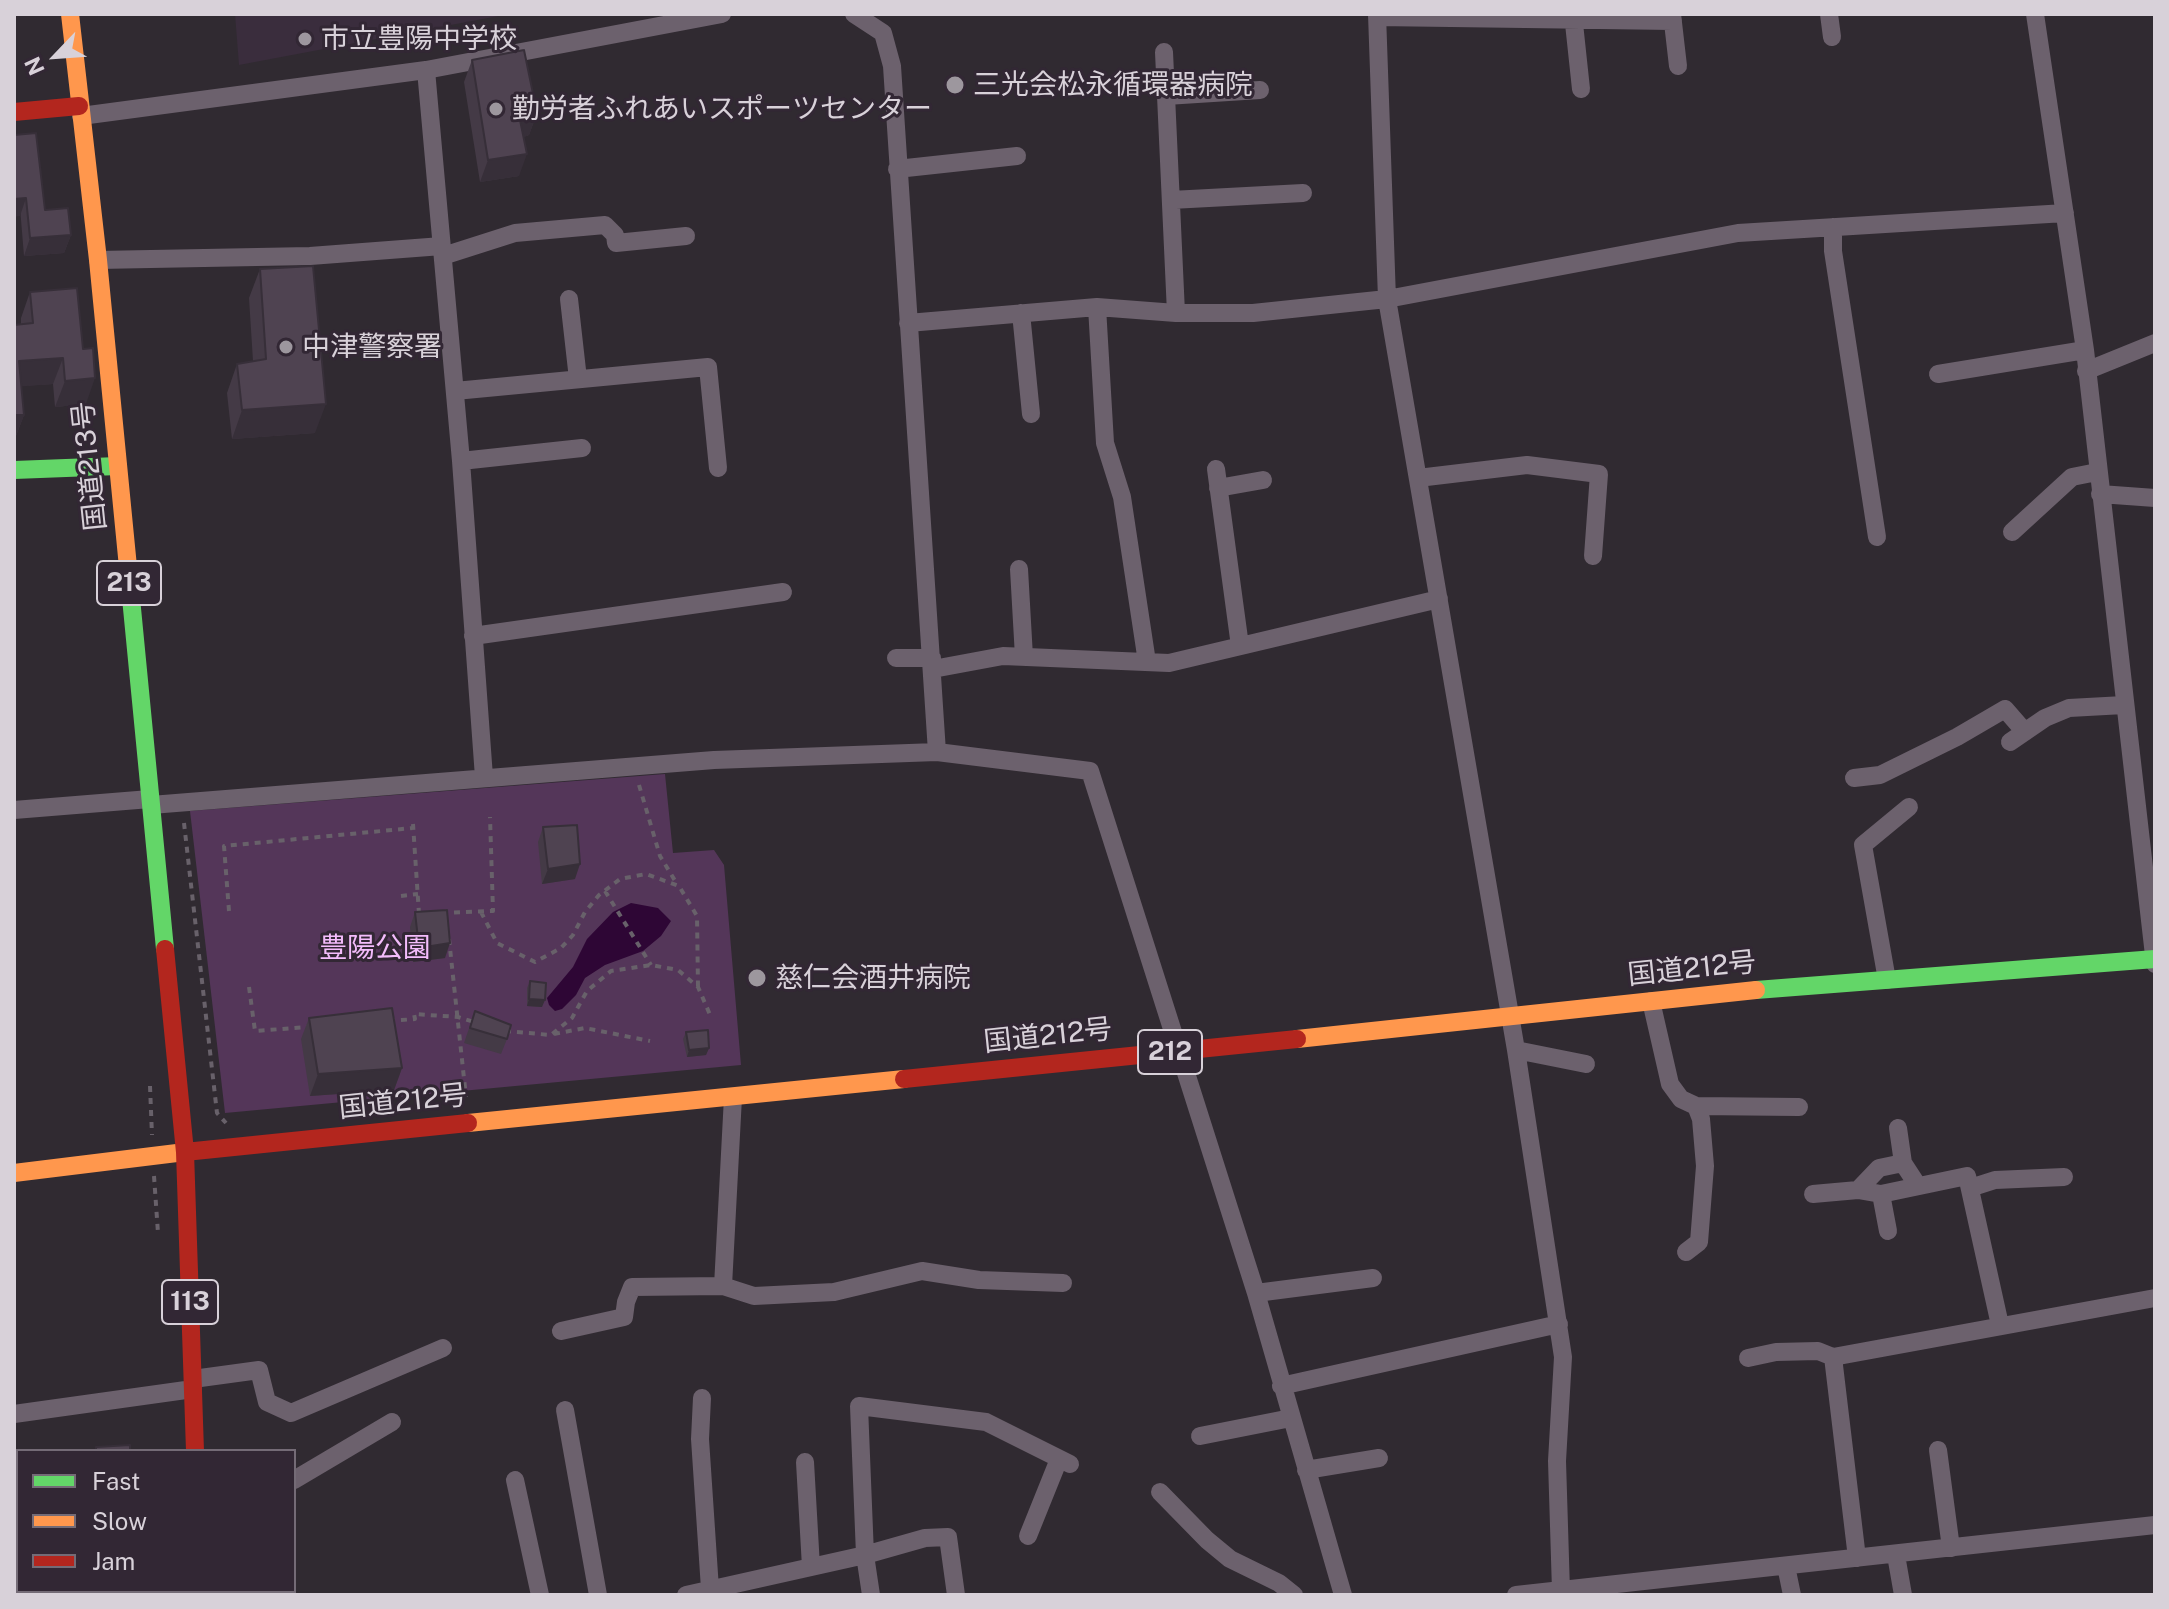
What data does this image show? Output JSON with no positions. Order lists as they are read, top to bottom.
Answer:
{
  "streets": {
    "main road": [
      "国道213号",
      "213",
      "国道212号",
      "212",
      "113"
    ]
  },
  "crossings": [
    ["国道213号", "国道212号"],
    ["国道213号", "113"],
    ["国道212号", "113"]
  ],
  "parks": ["豊陽公園"],
  "places": [
    "市立豊陽中学校",
    "三光会松永循環器病院",
    "勤労者ふれあいスポーツセンター",
    "中津警察署",
    "慈仁会酒井病院"
  ],
  "legend": ["Fast", "Slow", "Jam"],
  "north": "bottom left"
}
